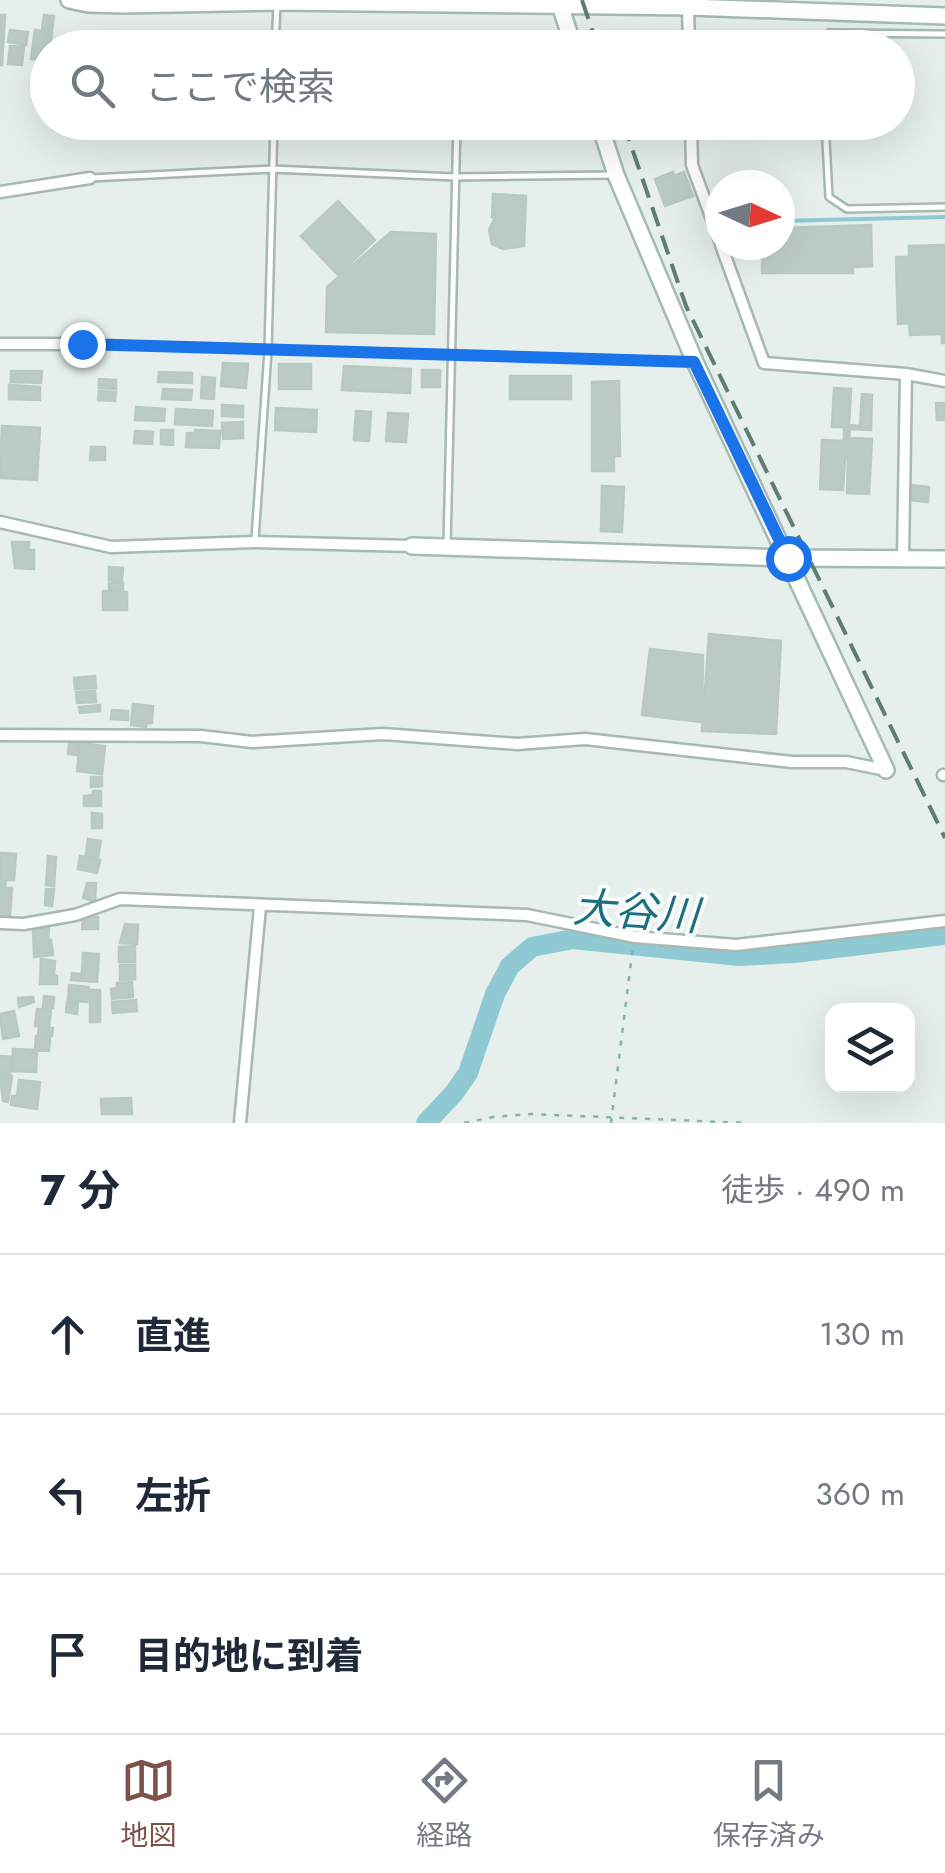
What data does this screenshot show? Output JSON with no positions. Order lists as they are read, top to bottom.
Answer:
{
  "water": ["大谷川"],
  "north": "right",
  "page": {
    "search": "ここで検索",
    "heading": ["7 分", "徒歩 · 490 m"],
    "list": [
      ["直進", "130 m"],
      ["左折", "360 m"],
      "目的地に到着"
    ],
    "nav": ["地図", "経路", "保存済み"]
  }
}
